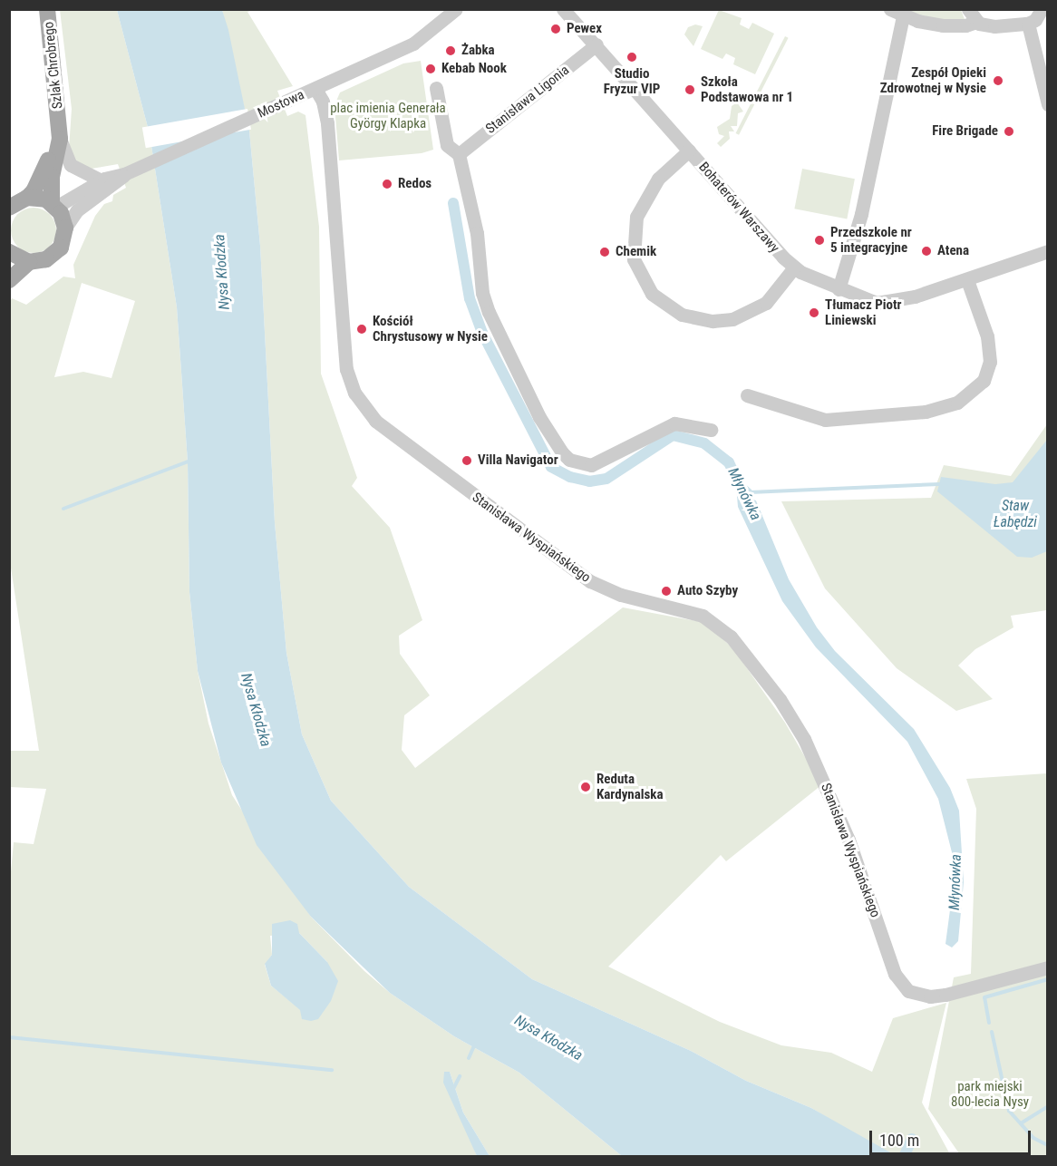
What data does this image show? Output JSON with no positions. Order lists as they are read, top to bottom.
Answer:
{
  "streets": {
    "main road": ["Szlak Chrobrego"],
    "street": [
      "Stanisława Ligonia",
      "Mostowa",
      "Bohaterów Warszawy",
      "Stanisława Wyspiańskiego"
    ]
  },
  "crossings": [
    ["Szlak Chrobrego", "Mostowa"],
    ["Stanisława Ligonia", "Bohaterów Warszawy"],
    ["Mostowa", "Stanisława Wyspiańskiego"]
  ],
  "water": ["Nysa Kłodzka", "Młynówka", "Staw Łabędzi"],
  "parks": ["plac imienia Generała György Klapka", "park miejski 800-lecia Nysy"],
  "places": [
    "Pewex",
    "Żabka",
    "Studio Fryzur VIP",
    "Kebab Nook",
    "Zespół Opieki Zdrowotnej w Nysie",
    "Szkoła Podstawowa nr 1",
    "Fire Brigade",
    "Redos",
    "Przedszkole nr 5 integracyjne",
    "Atena",
    "Chemik",
    "Tłumacz Piotr Liniewski",
    "Kościół Chrystusowy w Nysie",
    "Villa Navigator",
    "Auto Szyby",
    "Reduta Kardynalska"
  ],
  "scale_bar": "100 m"
}
